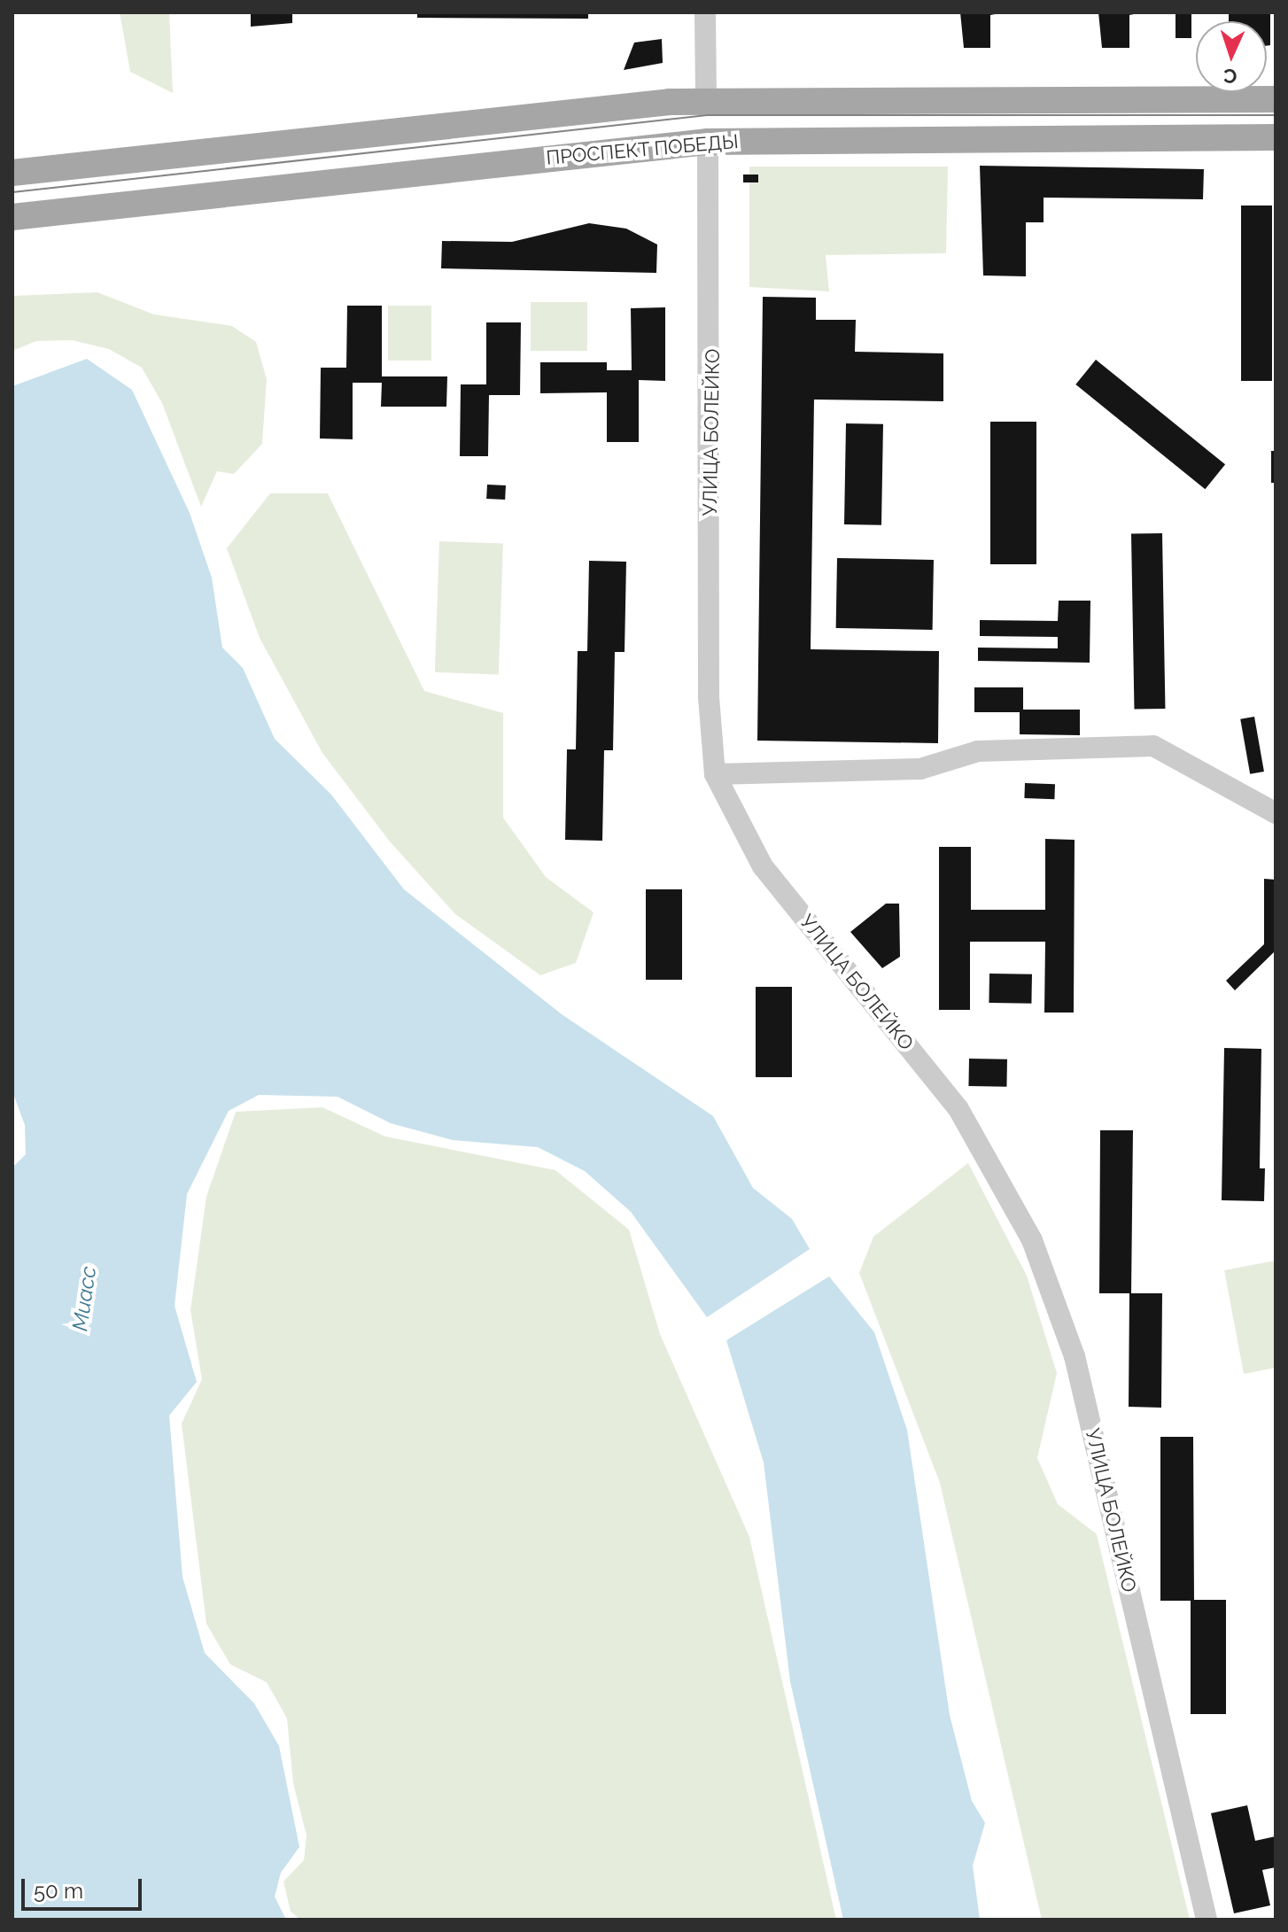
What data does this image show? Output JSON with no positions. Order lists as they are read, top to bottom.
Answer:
{
  "streets": {
    "main road": ["ПРОСПЕКТ ПОБЕДЫ", "УЛИЦА БОЛЕЙКО"]
  },
  "crossings": [
    ["ПРОСПЕКТ ПОБЕДЫ", "УЛИЦА БОЛЕЙКО"]
  ],
  "water": ["Миасс"],
  "scale_bar": "50 m",
  "north": "bottom"
}
